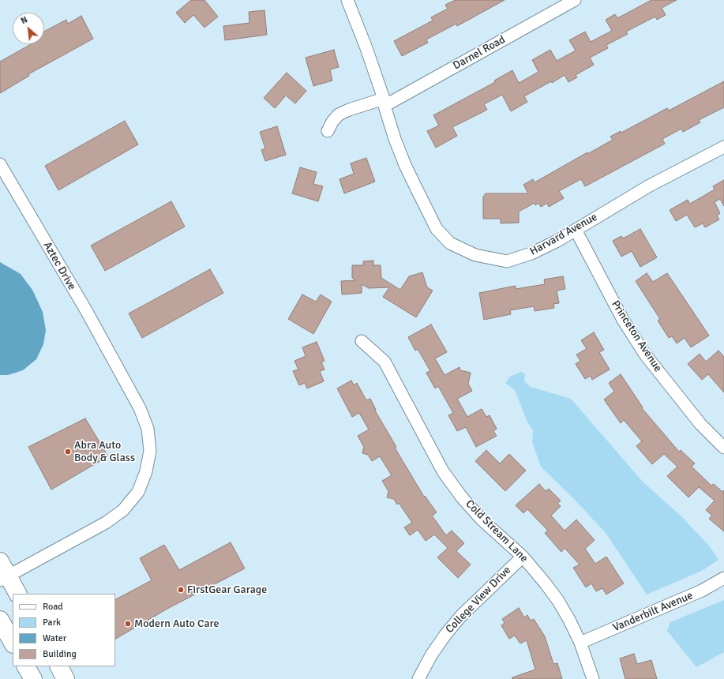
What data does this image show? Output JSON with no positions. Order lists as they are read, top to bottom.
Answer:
{
  "streets": {
    "street": [
      "Darnel Road",
      "Harvard Avenue",
      "Aztec Drive",
      "Princeton Avenue",
      "Cold Stream Lane",
      "College View Drive",
      "Vanderbilt Avenue"
    ]
  },
  "crossings": [
    ["Darnel Road", "Harvard Avenue"],
    ["Harvard Avenue", "Princeton Avenue"],
    ["Cold Stream Lane", "College View Drive"],
    ["Cold Stream Lane", "Vanderbilt Avenue"]
  ],
  "places": ["Abra Auto Body & Glass", "FirstGear Garage", "Modern Auto Care"],
  "legend": [
    "Road",
    "Park",
    "Water",
    "Building"
  ],
  "north": "top left"
}
